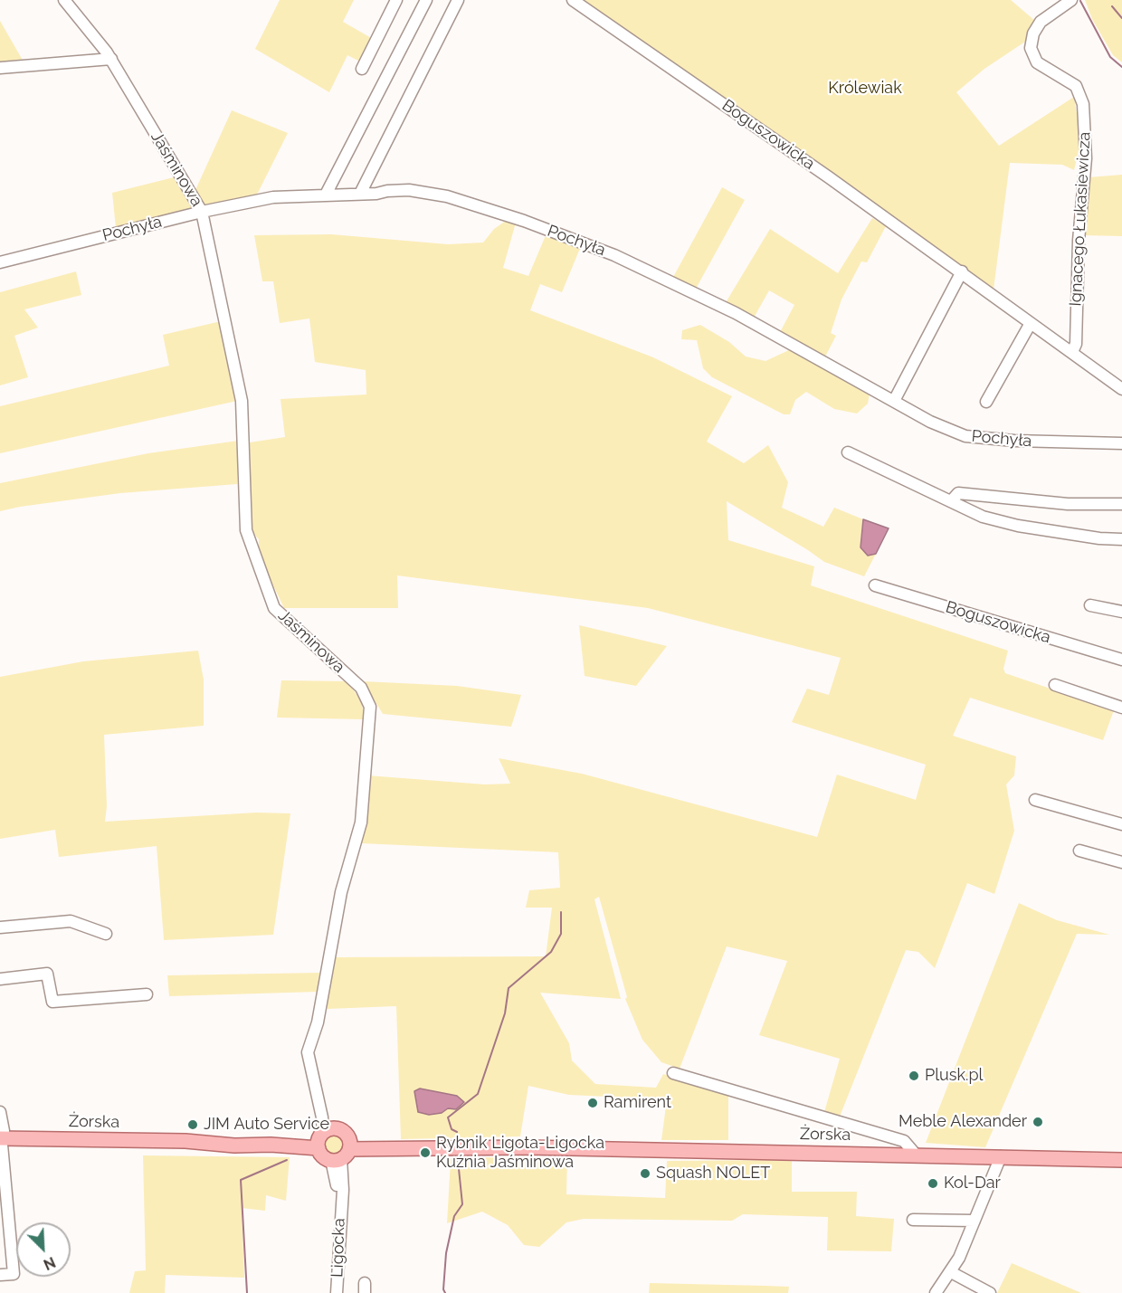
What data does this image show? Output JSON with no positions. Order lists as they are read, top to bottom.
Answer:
{
  "streets": {
    "main road": ["Żorska"],
    "street": [
      "Boguszowicka",
      "Jaśminowa",
      "Ignacego Łukasiewicza",
      "Pochyła",
      "Ligocka"
    ]
  },
  "crossings": [
    ["Boguszowicka", "Ignacego Łukasiewicza"],
    ["Jaśminowa", "Pochyła"],
    ["Jaśminowa", "Żorska"],
    ["Żorska", "Ligocka"]
  ],
  "parks": ["Królewiak"],
  "places": [
    "Plusk.pl",
    "Ramirent",
    "Meble Alexander",
    "JIM Auto Service",
    "Rybnik Ligota-Ligocka Kuźnia Jaśminowa",
    "Squash NOLET",
    "Kol-Dar"
  ],
  "north": "bottom right"
}
